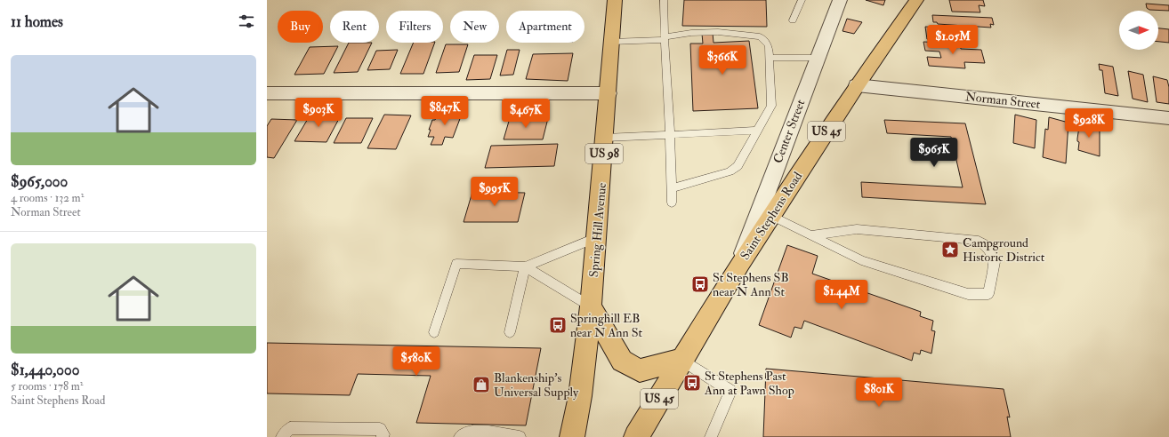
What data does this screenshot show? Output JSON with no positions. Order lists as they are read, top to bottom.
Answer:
{
  "streets": {
    "main road": [
      "US 45",
      "US 98",
      "Saint Stephens Road",
      "Spring Hill Avenue"
    ],
    "street": ["Norman Street", "Center Street"]
  },
  "crossings": [
    ["Norman Street", "Saint Stephens Road"],
    ["Center Street", "Saint Stephens Road"]
  ],
  "places": {
    "place": ["Campground Historic District"],
    "bus stop": ["St Stephens SB near N Ann St", "Springhill EB near N Ann St", "St Stephens Past Ann at Pawn Shop"],
    "shop": ["Blankenship's Universal Supply"]
  },
  "north": "right",
  "page": {
    "heading": "11 homes",
    "chip": [
      "Buy",
      "Rent",
      "Filters",
      "New",
      "Apartment"
    ],
    "price": [
      "$1.05M",
      "$366K",
      "$847K",
      "$903K",
      "$467K",
      "$928K",
      "$965K",
      "$995K",
      "$1.44M",
      "$580K",
      "$801K"
    ],
    "list": [
      {
        "name": "$965,000",
        "note": "4 rooms · 132 m² · Norman Street"
      },
      {
        "name": "$1,440,000",
        "note": "5 rooms · 178 m² · Saint Stephens Road"
      }
    ]
  }
}
